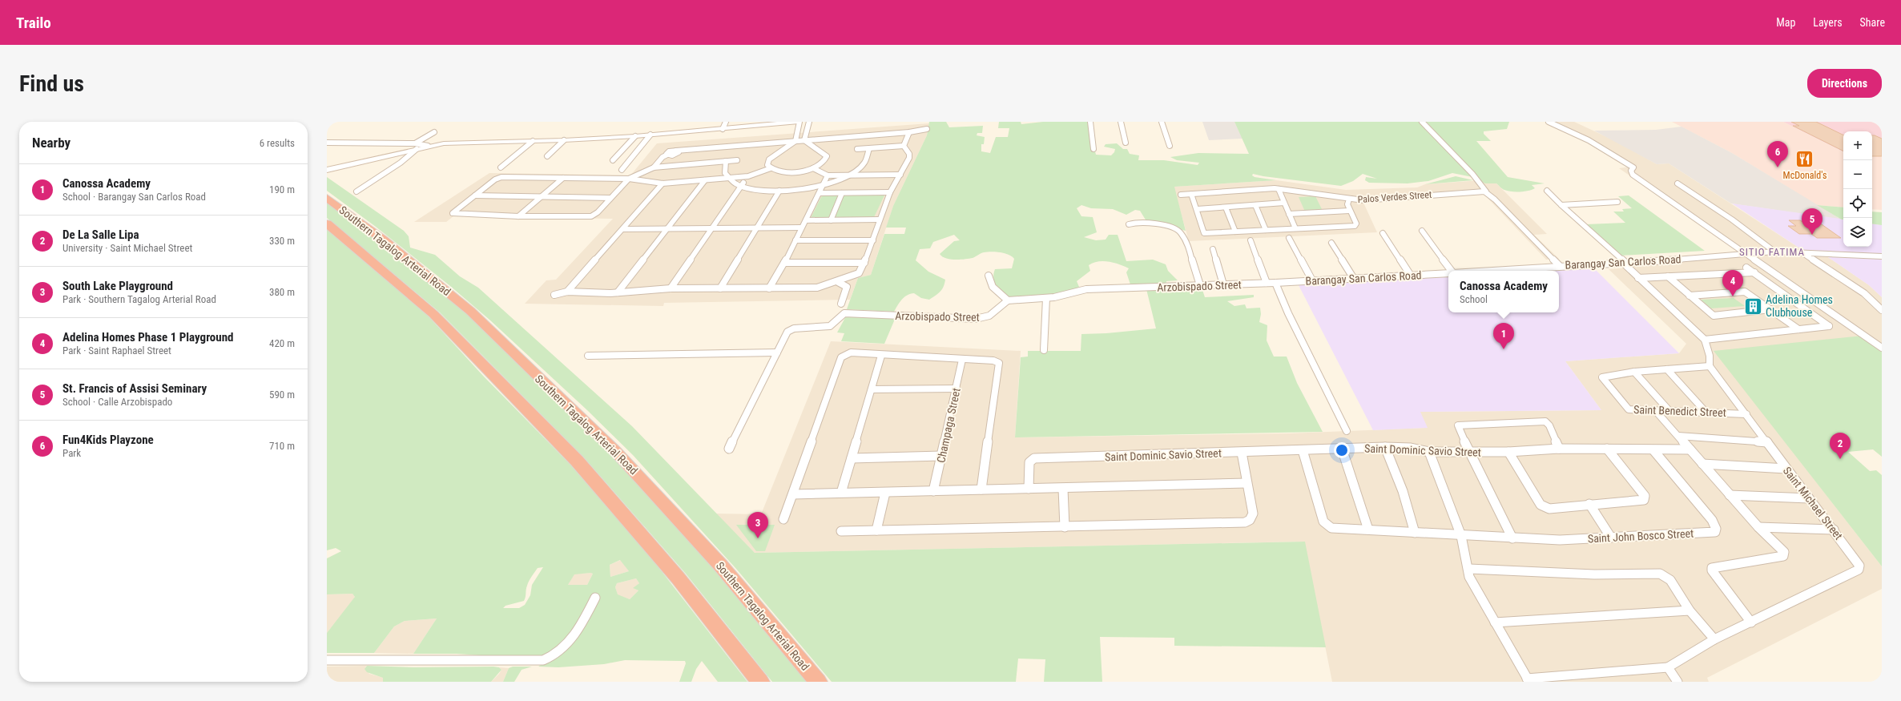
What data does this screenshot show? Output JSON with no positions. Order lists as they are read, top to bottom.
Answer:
{
  "streets": {
    "highway": ["Southern Tagalog Arterial Road"],
    "street": [
      "Palos Verdes Street",
      "Barangay San Carlos Road",
      "Arzobispado Street",
      "Saint Benedict Street",
      "Champaga Street",
      "Saint Dominic Savio Street",
      "Saint Michael Street",
      "Saint John Bosco Street"
    ]
  },
  "crossings": [
    ["Barangay San Carlos Road", "Arzobispado Street"],
    ["Saint Benedict Street", "Saint Michael Street"],
    ["Saint Dominic Savio Street", "Saint John Bosco Street"]
  ],
  "districts": ["SITIO FATIMA"],
  "places": {
    "restaurant": ["McDonald's"],
    "building": ["Adelina Homes Clubhouse"]
  },
  "page": {
    "header": "Trailo",
    "nav": ["Map", "Layers", "Share"],
    "buttons": "Directions",
    "title": "Find us",
    "heading": ["Nearby", "6 results"],
    "map_buttons": ["+", "−"],
    "pins": [
      "6",
      "5",
      "4",
      "1",
      "2",
      "3"
    ],
    "list": [
      {
        "mark": "1",
        "name": "Canossa Academy",
        "note": "School · Barangay San Carlos Road",
        "value": "190 m"
      },
      {
        "mark": "2",
        "name": "De La Salle Lipa",
        "note": "University · Saint Michael Street",
        "value": "330 m"
      },
      {
        "mark": "3",
        "name": "South Lake Playground",
        "note": "Park · Southern Tagalog Arterial Road",
        "value": "380 m"
      },
      {
        "mark": "4",
        "name": "Adelina Homes Phase 1 Playground",
        "note": "Park · Saint Raphael Street",
        "value": "420 m"
      },
      {
        "mark": "5",
        "name": "St. Francis of Assisi Seminary",
        "note": "School · Calle Arzobispado",
        "value": "590 m"
      },
      {
        "mark": "6",
        "name": "Fun4Kids Playzone",
        "note": "Park",
        "value": "710 m"
      }
    ],
    "popup": ["Canossa Academy", "School"]
  }
}
